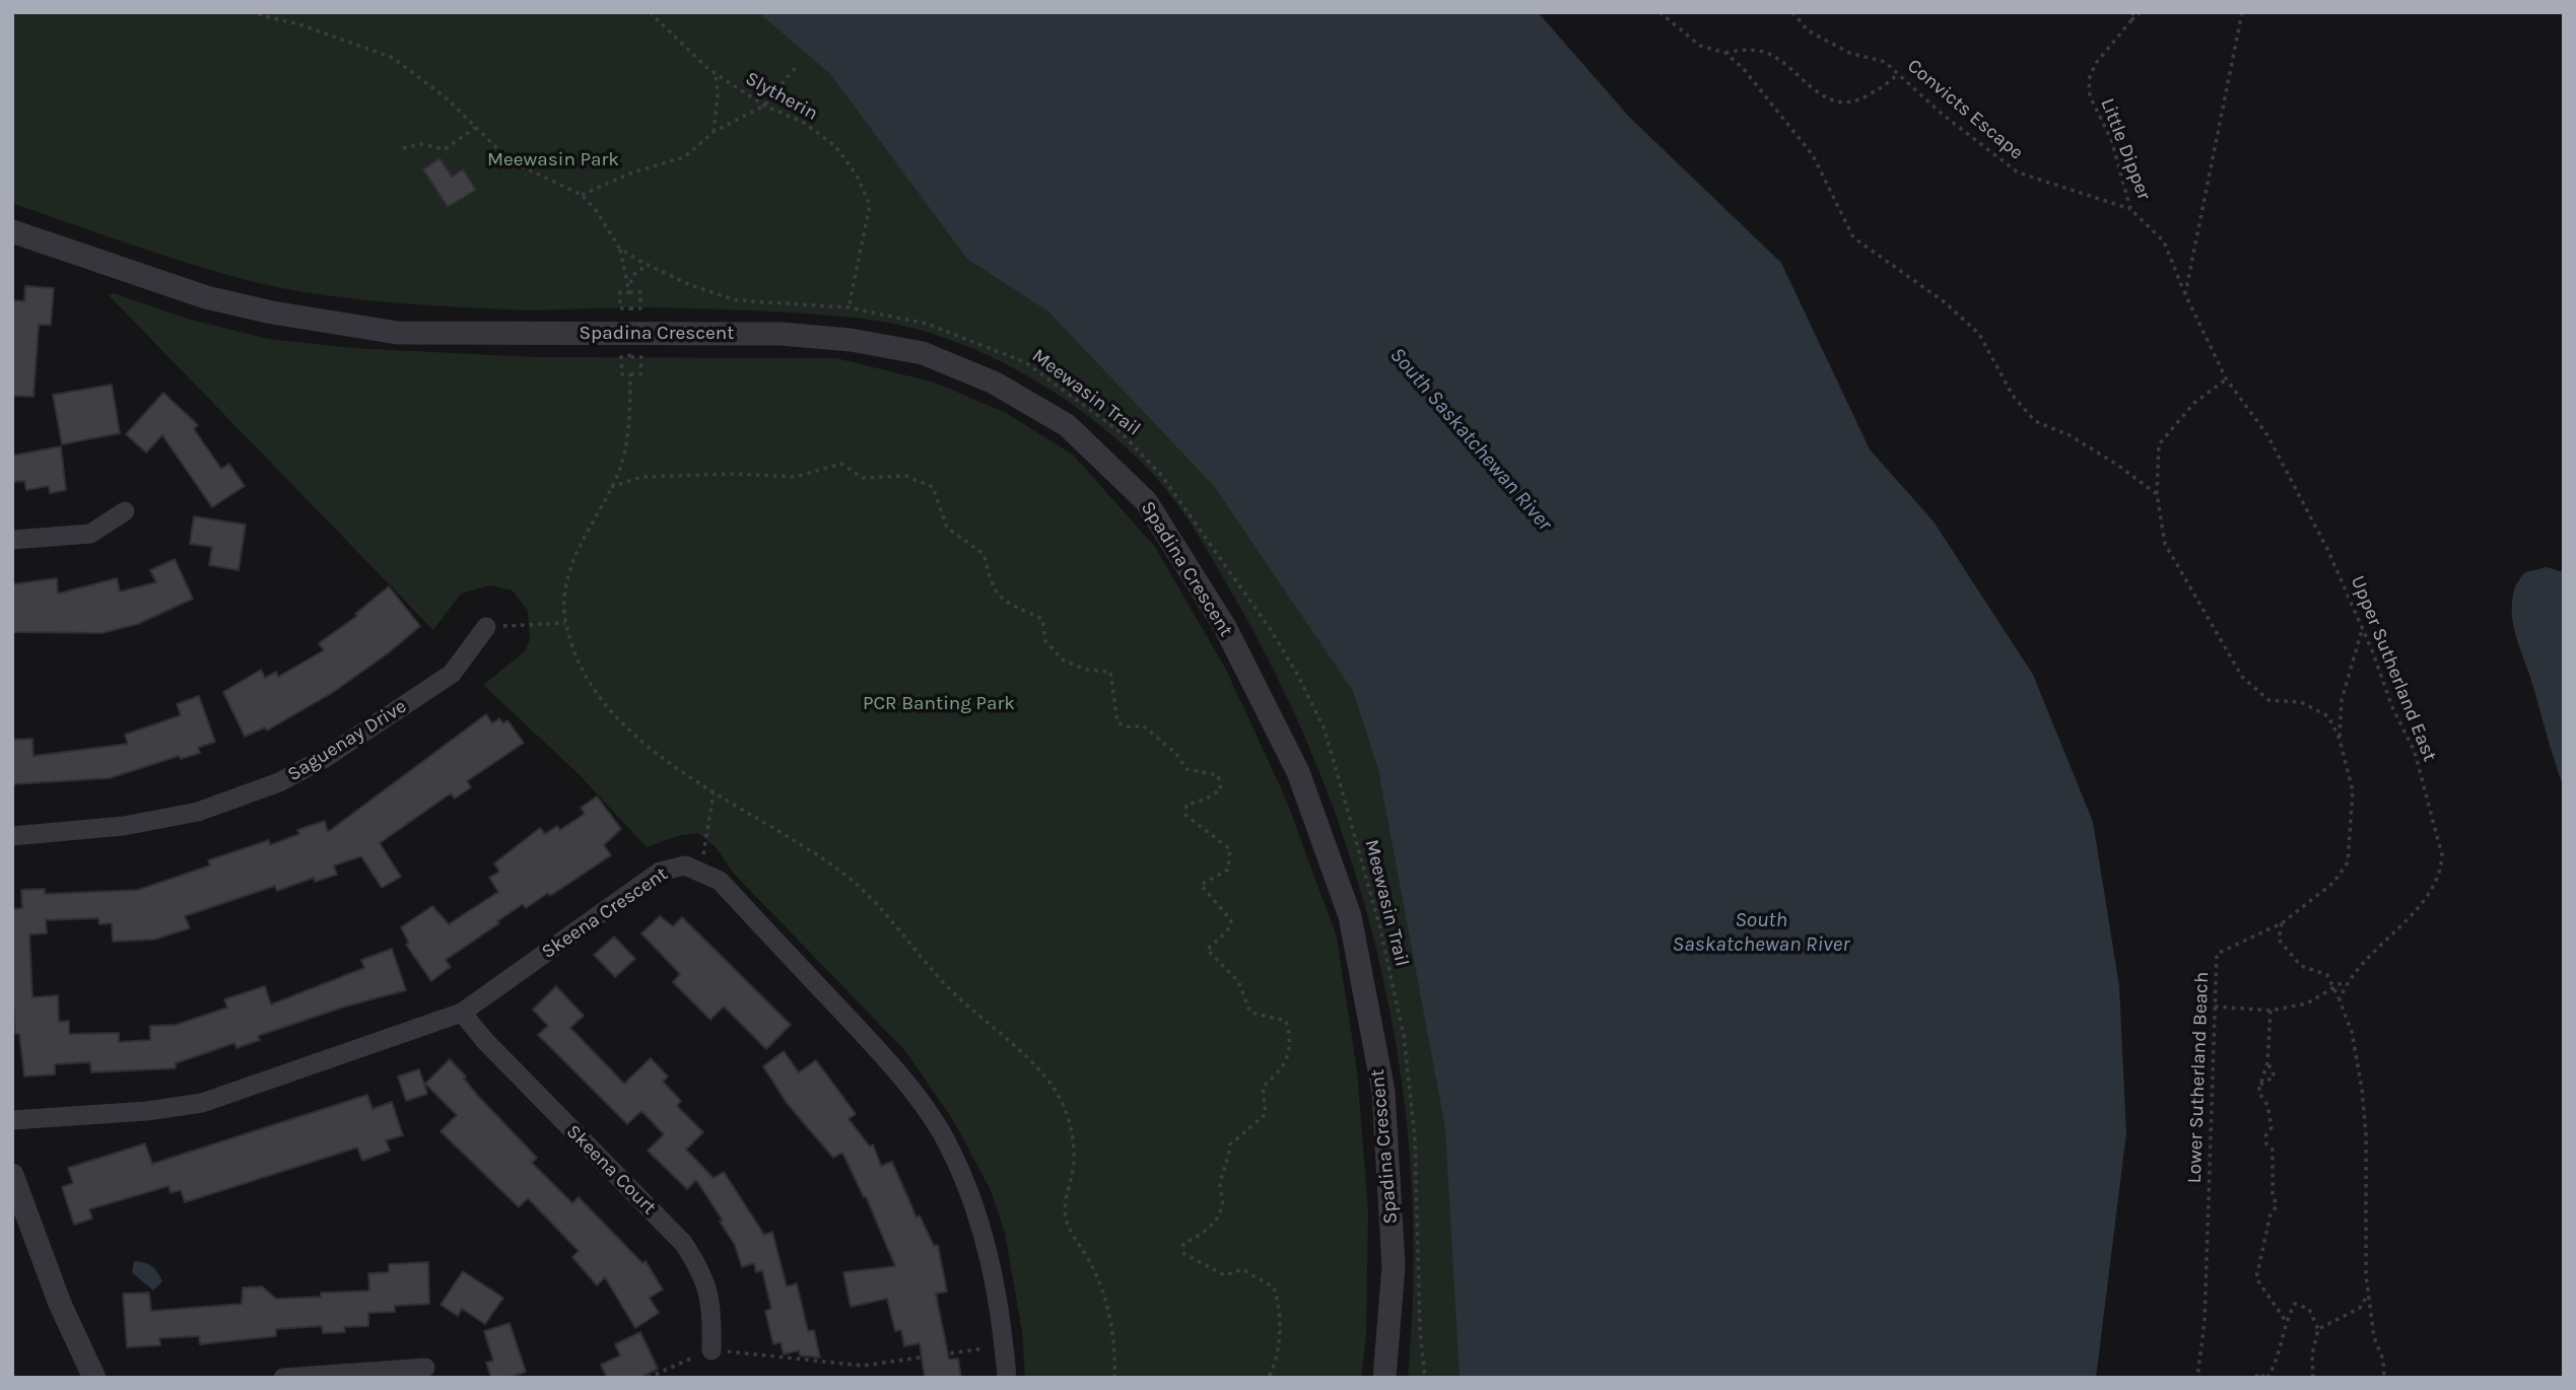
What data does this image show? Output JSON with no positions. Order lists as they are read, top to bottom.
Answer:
{
  "streets": {
    "street": [
      "Spadina Crescent",
      "Saguenay Drive",
      "Skeena Crescent",
      "Skeena Court"
    ],
    "path": [
      "Slytherin",
      "Convicts Escape",
      "Little Dipper",
      "Meewasin Trail",
      "Upper Sutherland East",
      "Lower Sutherland Beach"
    ]
  },
  "crossings": [
    ["Slytherin", "Meewasin Trail"],
    ["Convicts Escape", "Little Dipper"],
    ["Little Dipper", "Upper Sutherland East"],
    ["Upper Sutherland East", "Lower Sutherland Beach"],
    ["Skeena Crescent", "Skeena Court"]
  ],
  "water": ["South Saskatchewan River"],
  "parks": ["Meewasin Park", "PCR Banting Park"]
}
